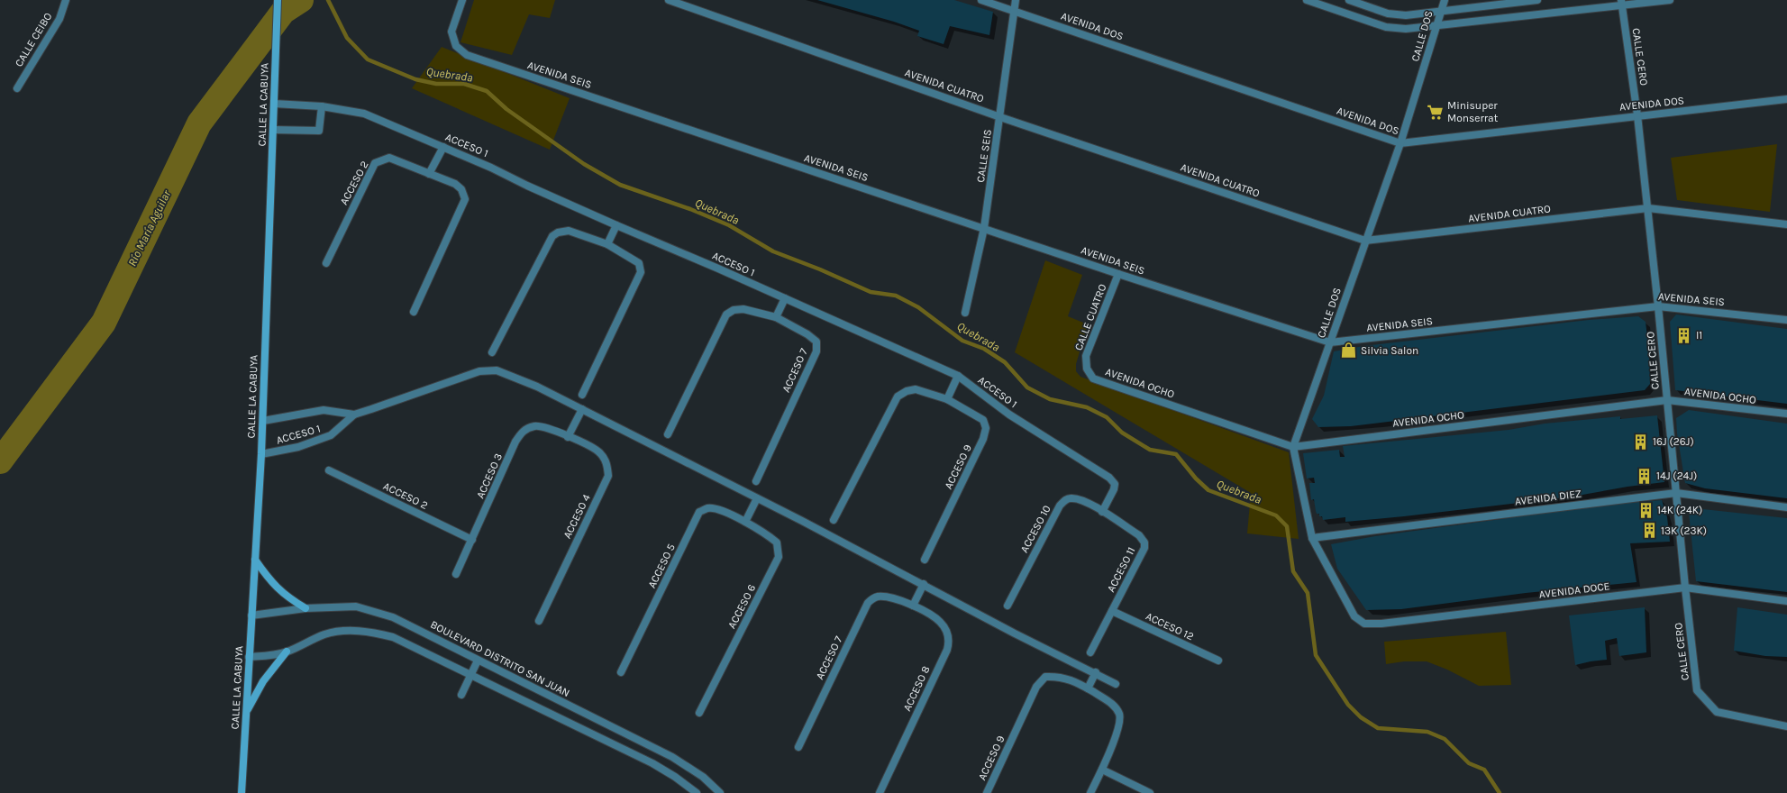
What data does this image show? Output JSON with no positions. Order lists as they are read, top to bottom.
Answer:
{
  "streets": {
    "street": [
      "AVENIDA DOS",
      "CALLE DOS",
      "CALLE CEIBO",
      "CALLE CERO",
      "AVENIDA SEIS",
      "AVENIDA CUATRO",
      "CALLE LA CABUYA",
      "ACCESO 1",
      "CALLE SEIS",
      "ACCESO 2",
      "CALLE CUATRO",
      "ACCESO 7",
      "AVENIDA OCHO",
      "ACCESO 9",
      "ACCESO 3",
      "AVENIDA DIEZ",
      "ACCESO 4",
      "ACCESO 10",
      "ACCESO 5",
      "ACCESO 11",
      "AVENIDA DOCE",
      "ACCESO 6",
      "ACCESO 12",
      "BOULEVARD DISTRITO SAN JUAN",
      "ACCESO 8"
    ]
  },
  "crossings": [
    ["AVENIDA DOS", "CALLE DOS"],
    ["AVENIDA DOS", "CALLE CERO"],
    ["AVENIDA DOS", "CALLE SEIS"],
    ["CALLE DOS", "AVENIDA SEIS"],
    ["CALLE DOS", "AVENIDA CUATRO"],
    ["CALLE DOS", "AVENIDA OCHO"],
    ["CALLE CERO", "AVENIDA SEIS"],
    ["CALLE CERO", "AVENIDA CUATRO"],
    ["CALLE CERO", "AVENIDA OCHO"],
    ["CALLE CERO", "AVENIDA DIEZ"],
    ["CALLE CERO", "AVENIDA DOCE"],
    ["AVENIDA SEIS", "CALLE SEIS"],
    ["AVENIDA SEIS", "CALLE CUATRO"],
    ["AVENIDA CUATRO", "CALLE SEIS"],
    ["CALLE LA CABUYA", "ACCESO 1"],
    ["CALLE LA CABUYA", "BOULEVARD DISTRITO SAN JUAN"],
    ["ACCESO 1", "ACCESO 10"],
    ["ACCESO 1", "ACCESO 11"],
    ["ACCESO 2", "ACCESO 3"],
    ["CALLE CUATRO", "AVENIDA OCHO"],
    ["ACCESO 7", "ACCESO 8"],
    ["ACCESO 3", "ACCESO 4"],
    ["AVENIDA DIEZ", "AVENIDA DOCE"],
    ["ACCESO 10", "ACCESO 11"],
    ["ACCESO 5", "ACCESO 6"],
    ["ACCESO 11", "ACCESO 12"]
  ],
  "water": ["Quebrada", "Río María Aguilar"],
  "places": {
    "supermarket": ["Minisuper Monserrat"],
    "building": [
      "I1",
      "16J (26J)",
      "14J (24J)",
      "14K (24K)",
      "13K (23K)"
    ],
    "shop": ["Silvia Salon"]
  }
}
